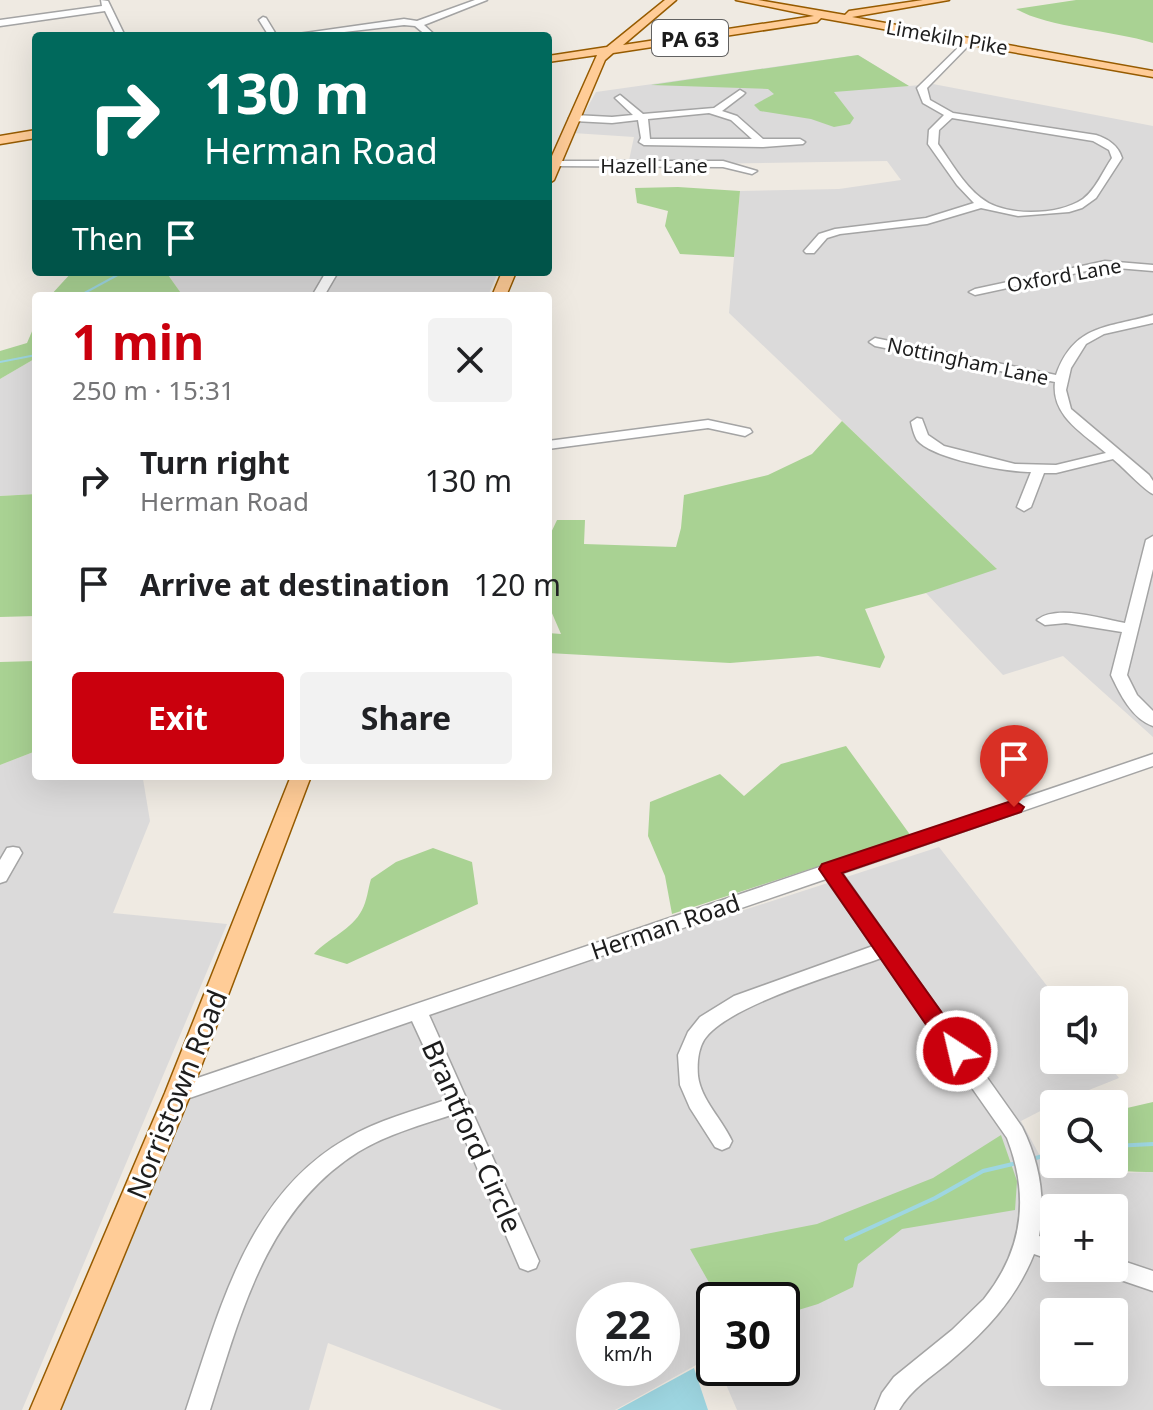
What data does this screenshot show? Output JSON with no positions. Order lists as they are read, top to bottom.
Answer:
{
  "streets": {
    "main road": ["Limekiln Pike", "PA 63", "Norristown Road"],
    "street": [
      "Hazell Lane",
      "Oxford Lane",
      "Nottingham Lane",
      "Herman Road",
      "Brantford Circle"
    ]
  },
  "crossings": [
    ["Limekiln Pike", "PA 63"],
    ["Herman Road", "Norristown Road"],
    ["Herman Road", "Brantford Circle"]
  ],
  "page": {
    "turn": ["130 m", "Herman Road"],
    "then": "Then",
    "heading": ["1 min", "250 m · 15:31"],
    "list": [
      {
        "name": "Turn right",
        "note": "Herman Road",
        "value": "130 m"
      },
      {
        "name": "Arrive at destination",
        "value": "120 m"
      }
    ],
    "buttons": ["Exit", "Share"],
    "map_buttons": ["+", "−"],
    "speed": "22 km/h",
    "limit": "30"
  }
}
